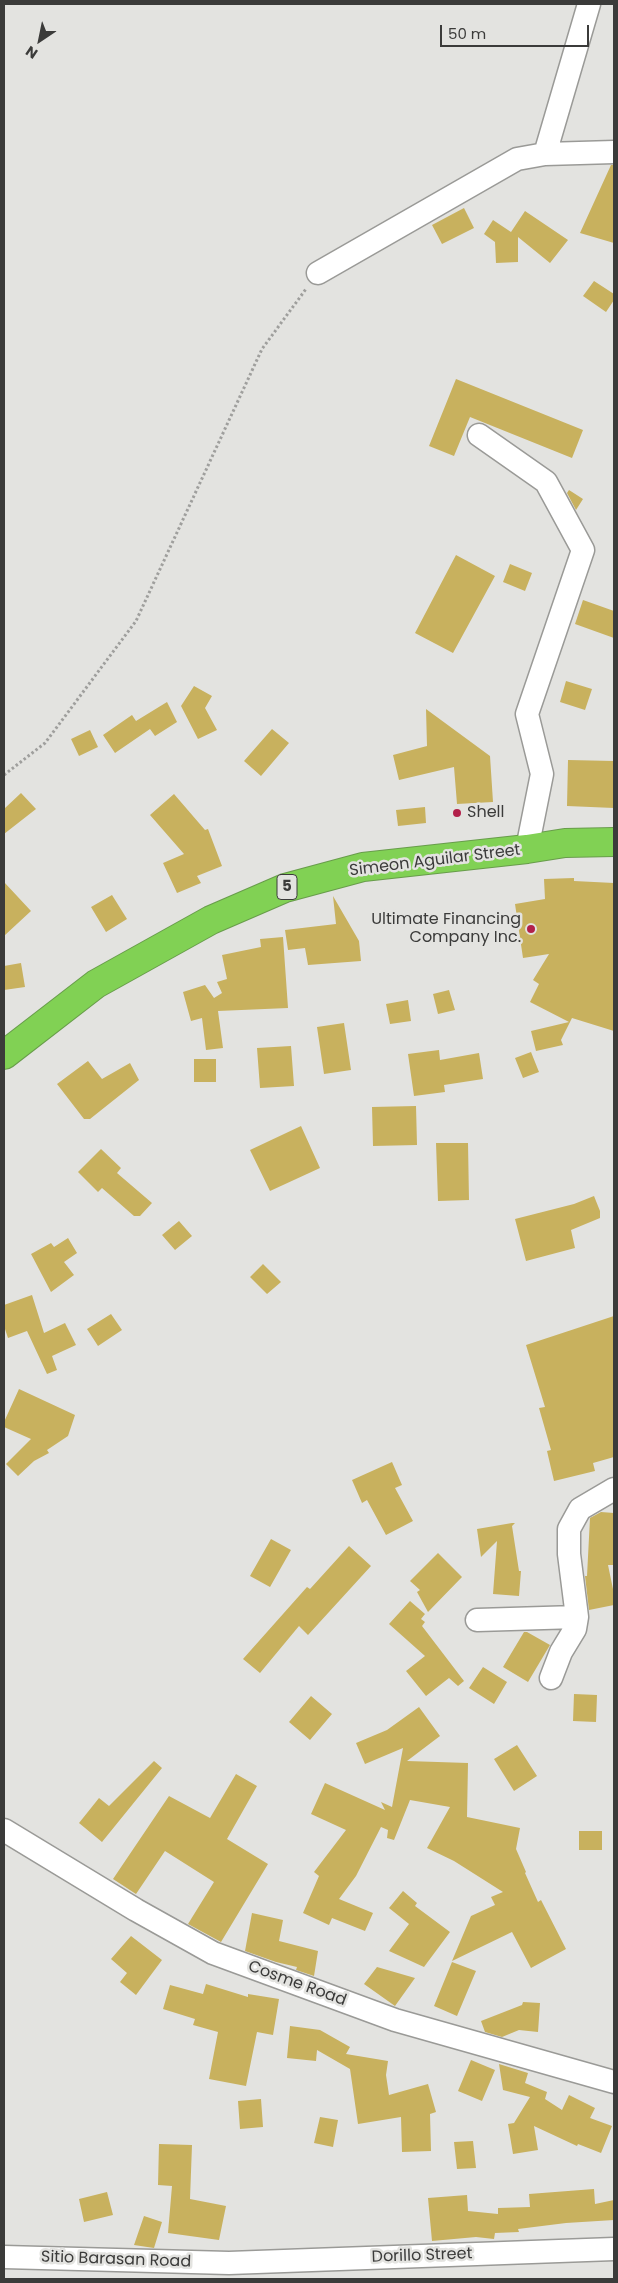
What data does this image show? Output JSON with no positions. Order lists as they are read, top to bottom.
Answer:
{
  "streets": {
    "highway": ["Simeon Aguilar Street", "5"],
    "street": ["Cosme Road", "Dorillo Street", "Sitio Barasan Road"]
  },
  "crossings": [
    ["Dorillo Street", "Sitio Barasan Road"]
  ],
  "places": ["Shell", "Ultimate Financing Company Inc."],
  "scale_bar": "50 m",
  "north": "bottom left"
}
